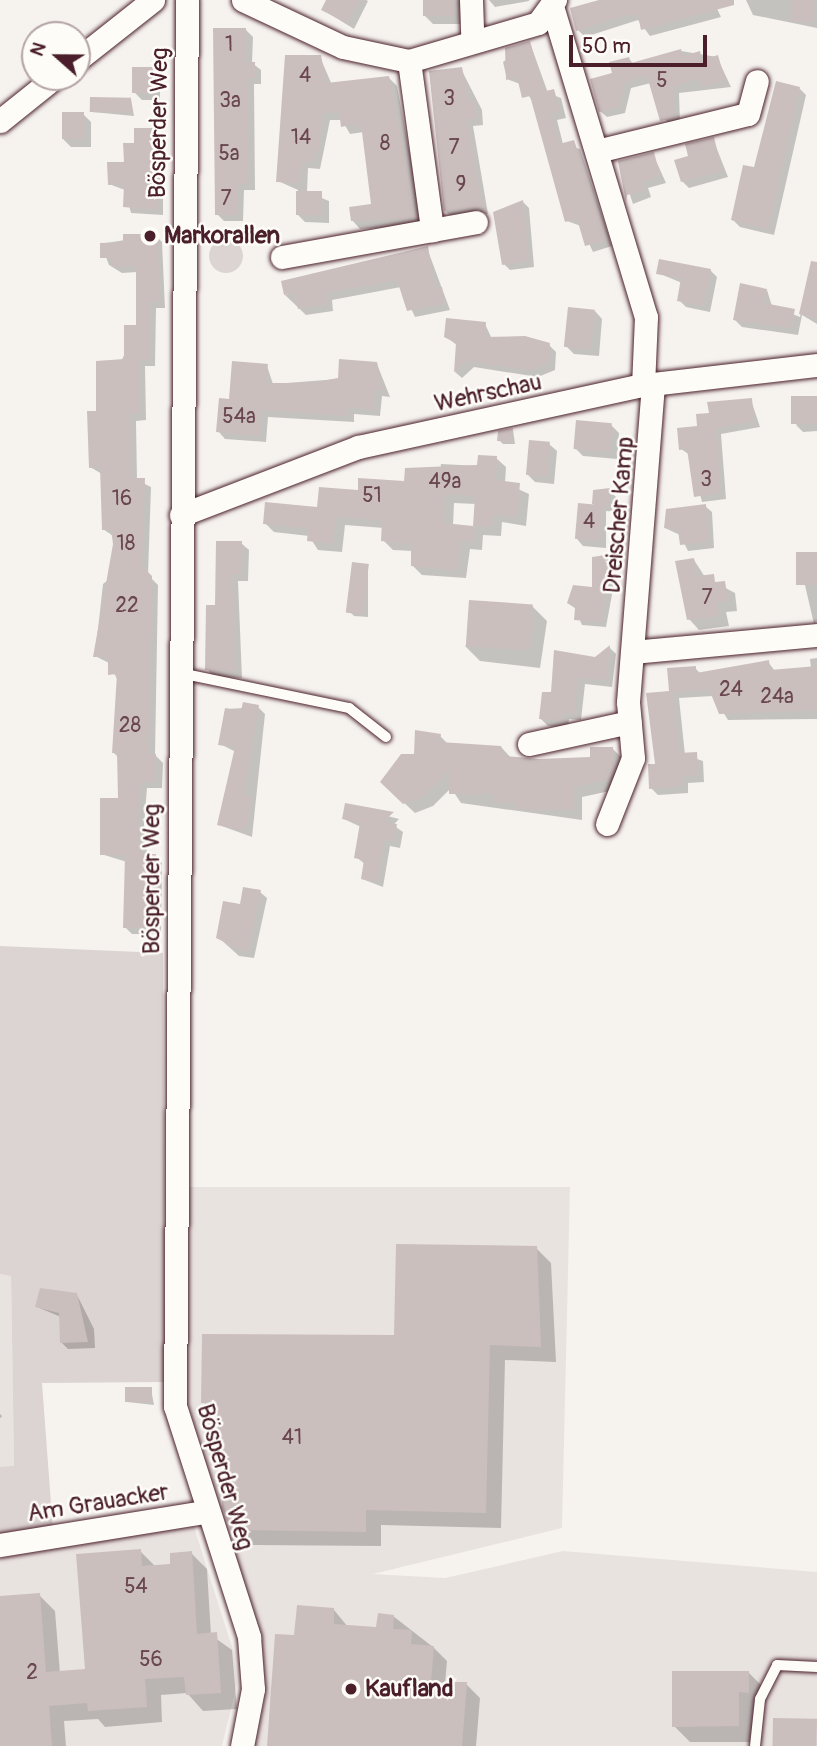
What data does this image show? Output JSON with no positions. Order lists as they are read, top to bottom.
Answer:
{
  "streets": {
    "street": [
      "Bösperder Weg",
      "Wehrschau",
      "Dreischer Kamp",
      "Am Grauacker"
    ]
  },
  "crossings": [
    ["Bösperder Weg", "Wehrschau"],
    ["Bösperder Weg", "Am Grauacker"],
    ["Wehrschau", "Dreischer Kamp"]
  ],
  "places": ["Markorallen", "Kaufland"],
  "house_numbers": [
    "1",
    "4",
    "5",
    "3",
    "3a",
    "14",
    "8",
    "7",
    "5a",
    "9",
    "7",
    "54a",
    "3",
    "49a",
    "51",
    "16",
    "4",
    "18",
    "7",
    "22",
    "24",
    "24a",
    "28",
    "41",
    "54",
    "56",
    "2"
  ],
  "scale_bar": "50 m",
  "north": "left"
}
